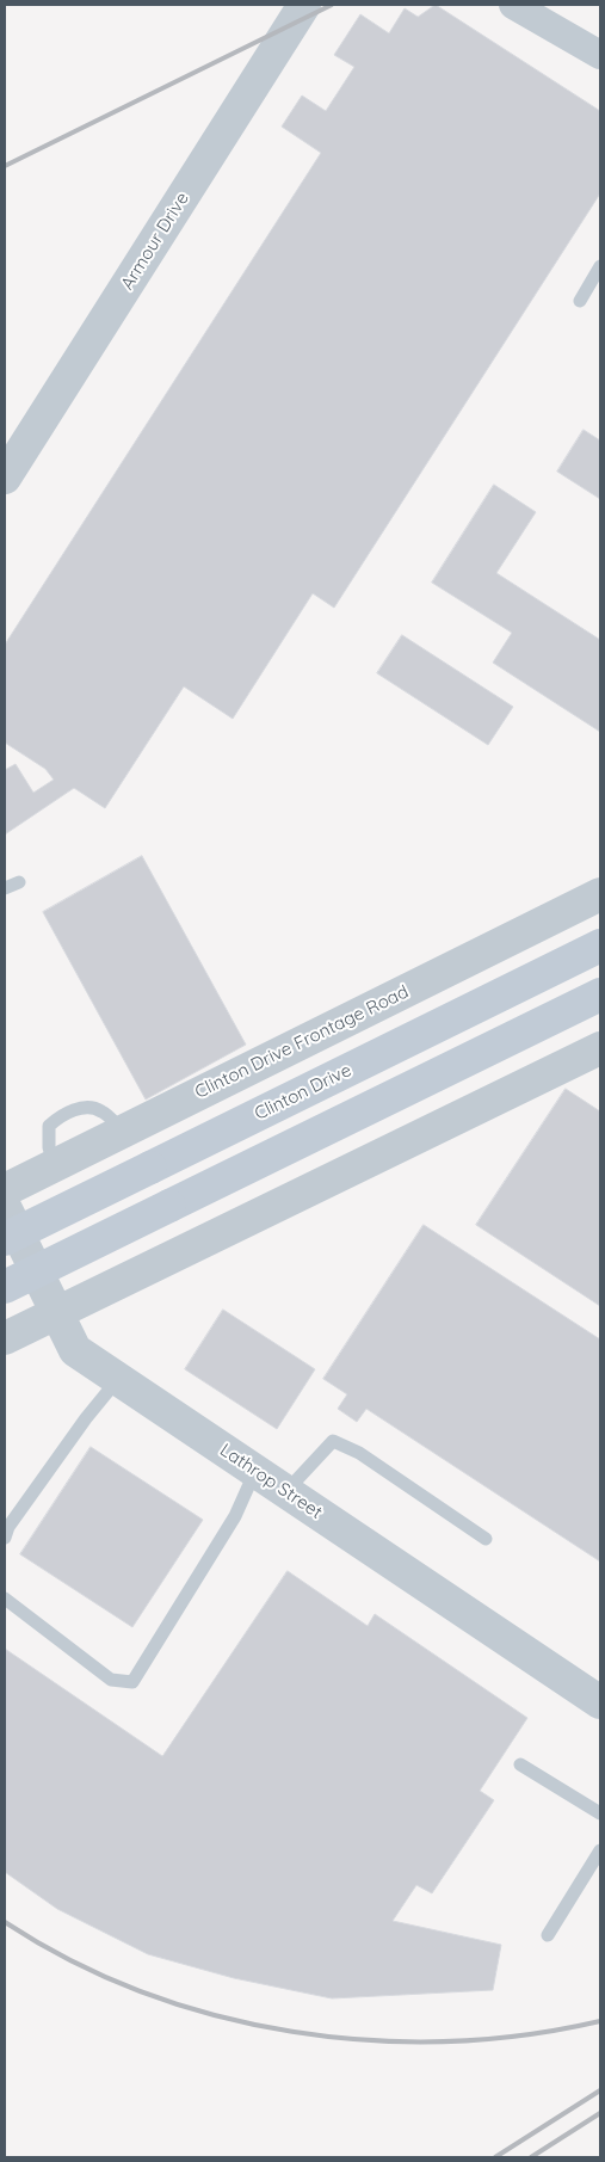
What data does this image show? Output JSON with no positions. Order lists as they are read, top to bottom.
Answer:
{
  "streets": {
    "main road": ["Clinton Drive"],
    "street": ["Armour Drive", "Clinton Drive Frontage Road", "Lathrop Street"]
  }
}
